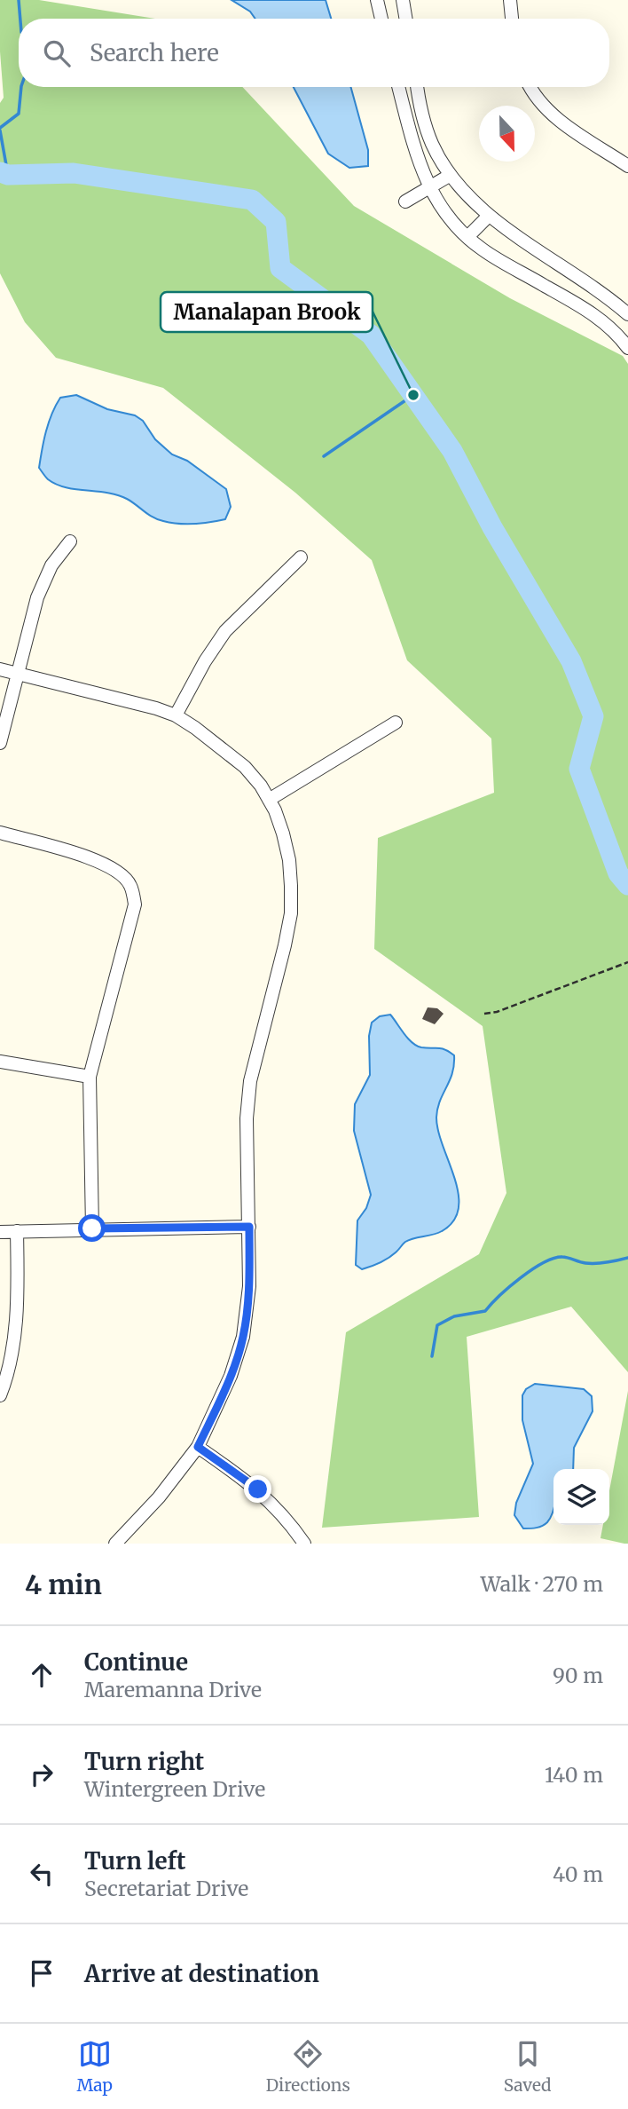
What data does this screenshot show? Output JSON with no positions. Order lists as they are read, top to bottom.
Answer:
{
  "places": ["Manalapan Brook"],
  "north": "bottom",
  "page": {
    "search": "Search here",
    "heading": ["4 min", "Walk · 270 m"],
    "list": [
      ["Continue", "Maremanna Drive", "90 m"],
      ["Turn right", "Wintergreen Drive", "140 m"],
      ["Turn left", "Secretariat Drive", "40 m"],
      "Arrive at destination"
    ],
    "nav": ["Map", "Directions", "Saved"]
  }
}
